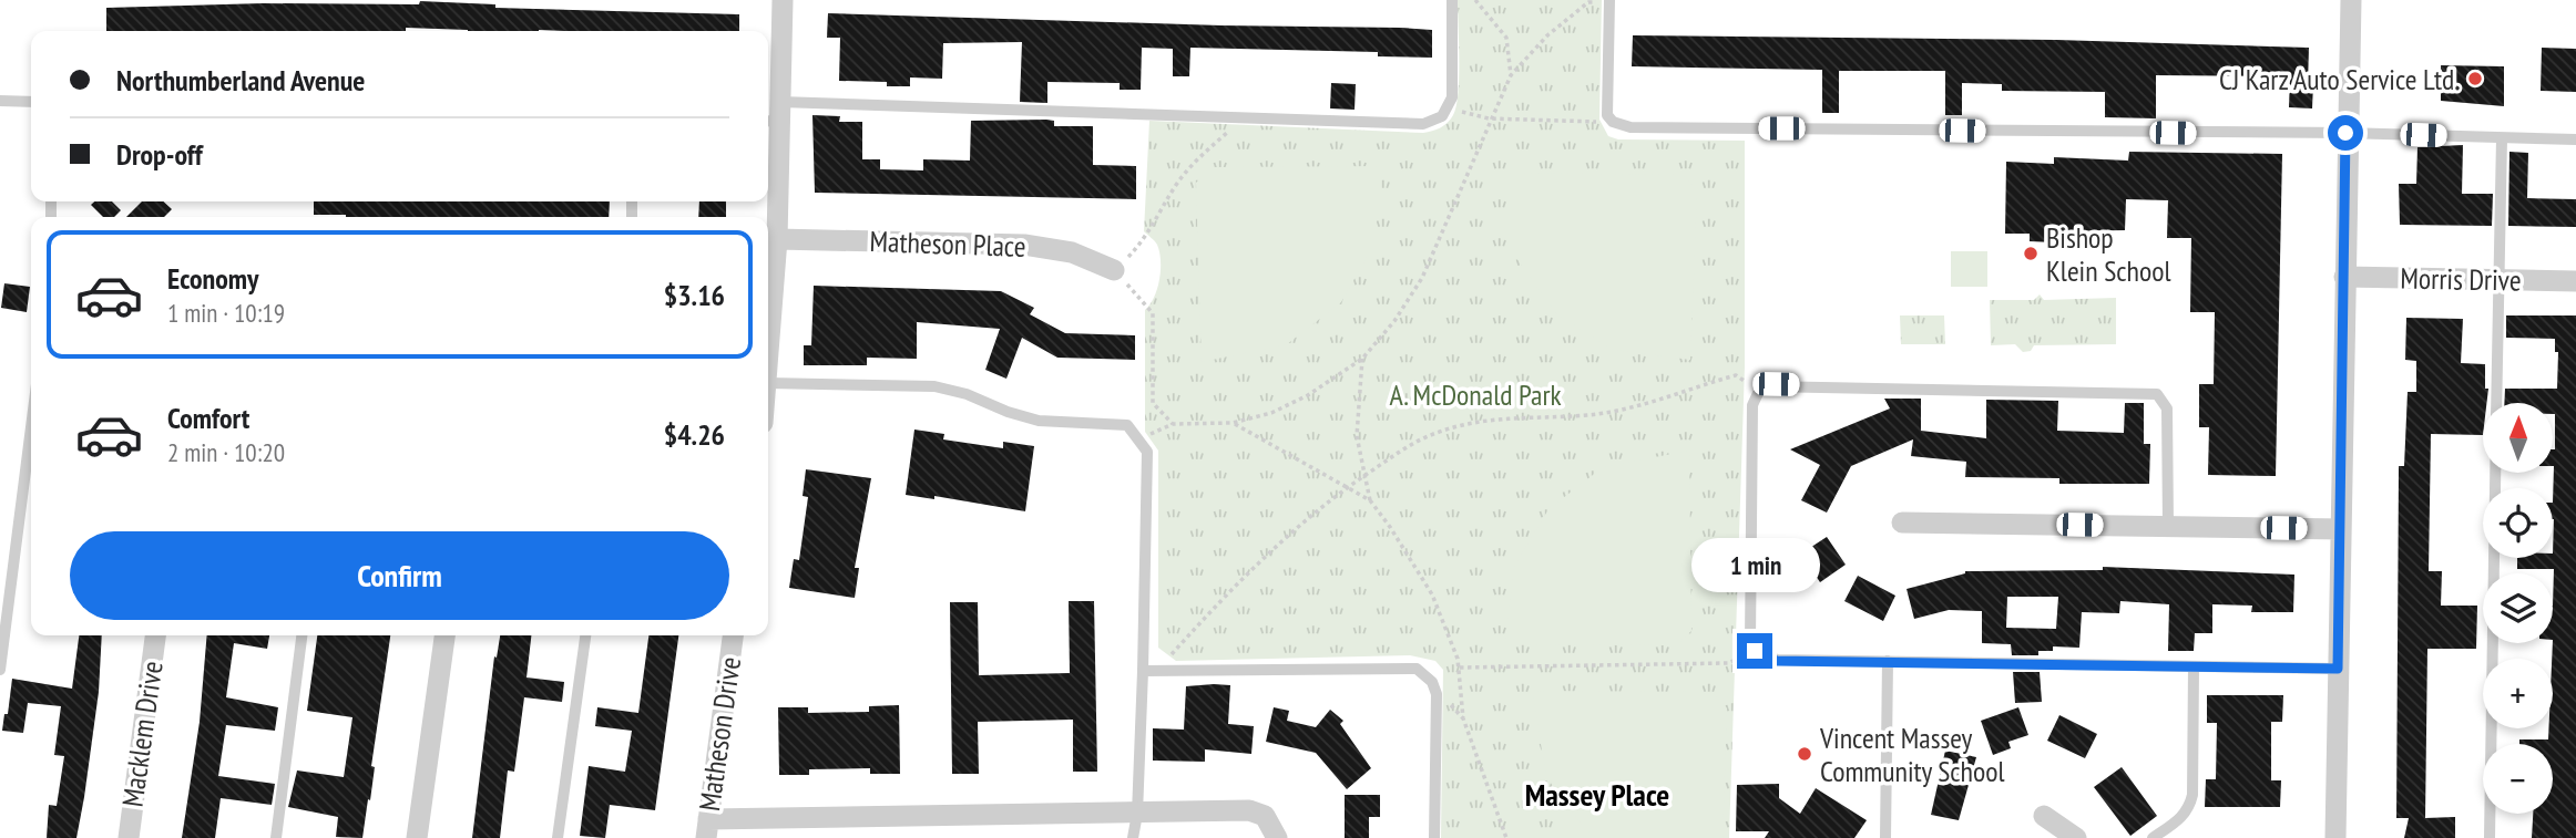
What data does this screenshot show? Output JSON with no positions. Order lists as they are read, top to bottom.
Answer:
{
  "streets": {
    "street": [
      "Matheson Place",
      "Morris Drive",
      "Macklem Drive",
      "Matheson Drive"
    ]
  },
  "districts": ["Massey Place"],
  "parks": ["A. McDonald Park"],
  "places": ["CJ Karz Auto Service Ltd.", "Bishop Klein School", "Vincent Massey Community School"],
  "north": "top",
  "page": {
    "banner": ["Northumberland Avenue", "Drop-off"],
    "list": [
      {
        "name": "Economy",
        "note": "1 min · 10:19",
        "value": "$3.16"
      },
      {
        "name": "Comfort",
        "note": "2 min · 10:20",
        "value": "$4.26"
      }
    ],
    "map_buttons": ["+", "−"],
    "buttons": "Confirm",
    "bubble": "1 min"
  }
}
